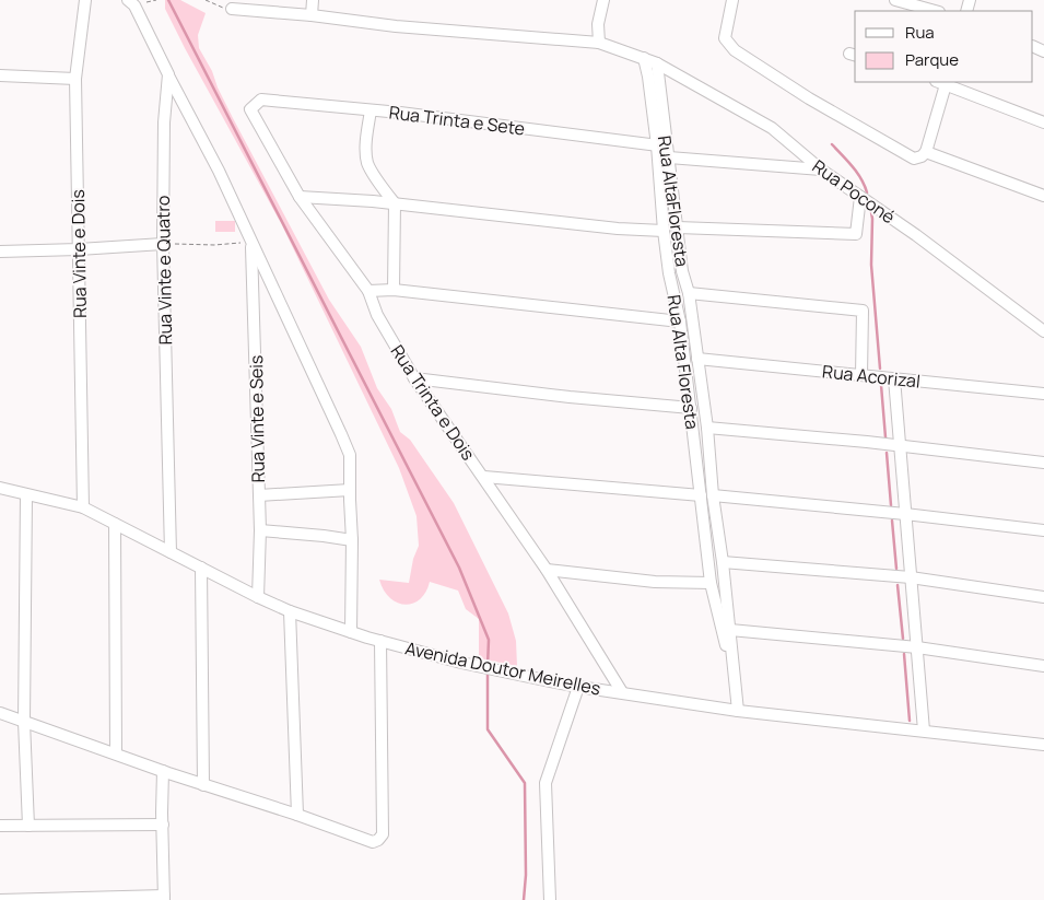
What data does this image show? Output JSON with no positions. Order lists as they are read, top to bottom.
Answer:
{
  "streets": {
    "street": [
      "Rua Trinta e Sete",
      "Rua Poconé",
      "Rua AltaFloresta",
      "Rua Vinte e Dois",
      "Rua Vinte e Quatro",
      "Rua Alta Floresta",
      "Rua Acorizal",
      "Rua Trinta e Dois",
      "Rua Vinte e Seis",
      "Avenida Doutor Meirelles"
    ]
  },
  "crossings": [
    ["Rua Trinta e Sete", "Rua Poconé"],
    ["Rua Trinta e Sete", "Rua AltaFloresta"],
    ["Rua Trinta e Sete", "Rua Alta Floresta"],
    ["Rua Trinta e Sete", "Rua Trinta e Dois"],
    ["Rua Poconé", "Rua AltaFloresta"],
    ["Rua Poconé", "Rua Alta Floresta"],
    ["Rua AltaFloresta", "Rua Alta Floresta"],
    ["Rua AltaFloresta", "Rua Acorizal"],
    ["Rua Vinte e Dois", "Avenida Doutor Meirelles"],
    ["Rua Vinte e Quatro", "Avenida Doutor Meirelles"],
    ["Rua Trinta e Dois", "Avenida Doutor Meirelles"],
    ["Rua Vinte e Seis", "Avenida Doutor Meirelles"]
  ],
  "legend": ["Rua", "Parque"]
}
